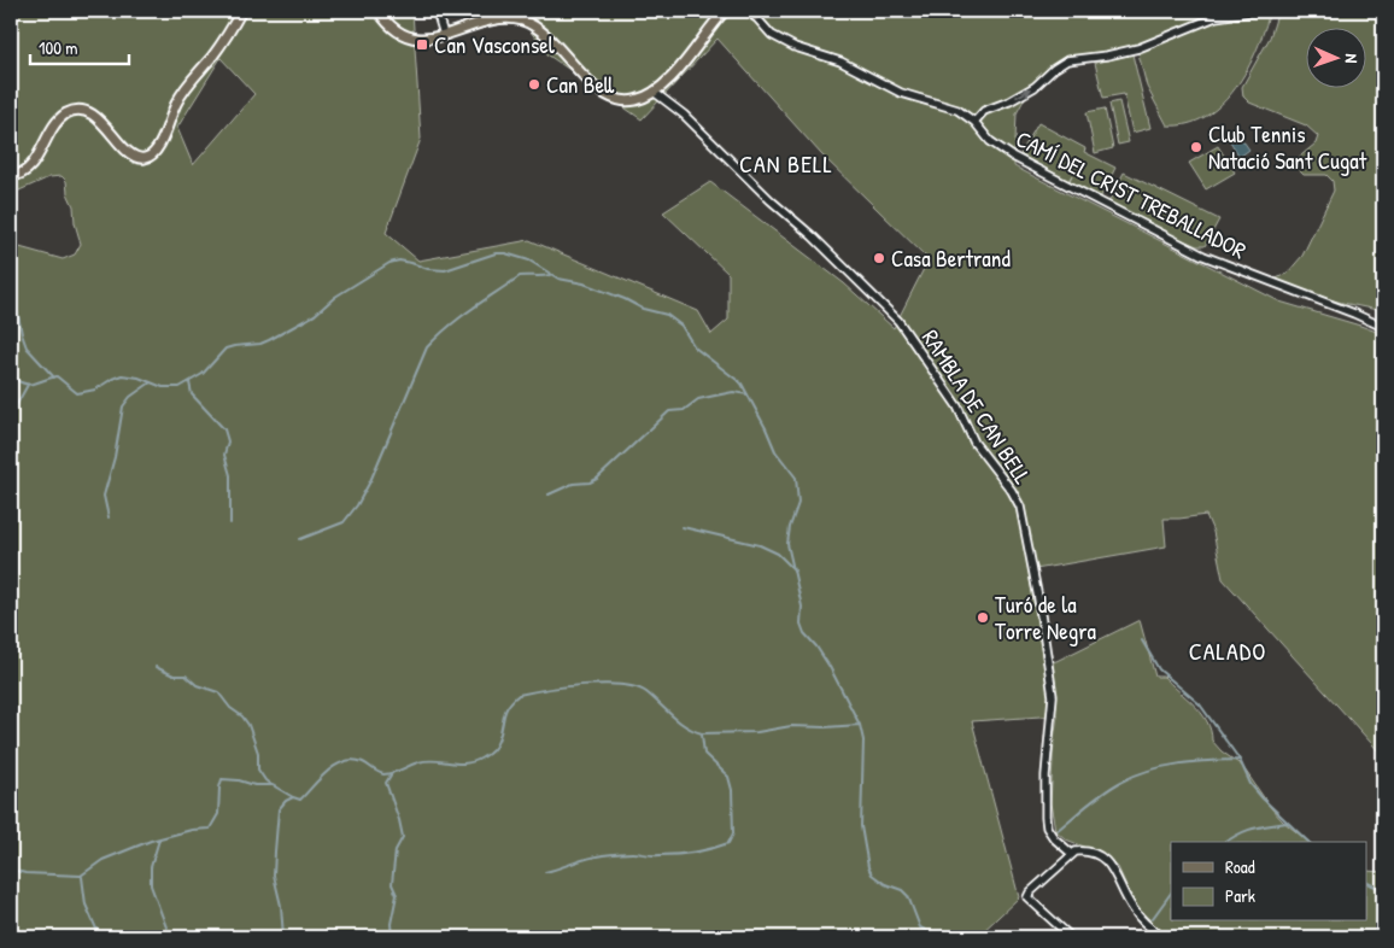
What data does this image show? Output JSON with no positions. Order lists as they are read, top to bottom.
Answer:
{
  "streets": {
    "street": ["CAMÍ DEL CRIST TREBALLADOR", "RAMBLA DE CAN BELL"]
  },
  "districts": ["CAN BELL", "CALADO"],
  "places": {
    "transit": ["Can Vasconsel"],
    "other": [
      "Can Bell",
      "Club Tennis Natació Sant Cugat",
      "Casa Bertrand",
      "Turó de la Torre Negra"
    ]
  },
  "legend": ["Road", "Park"],
  "scale_bar": "100 m",
  "north": "right"
}
